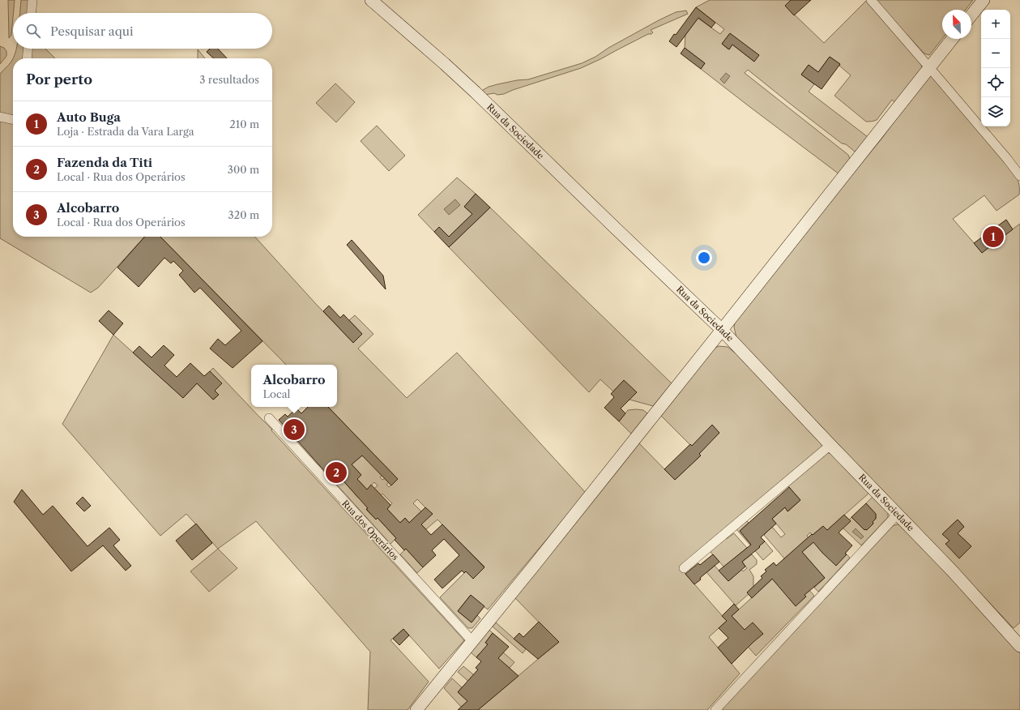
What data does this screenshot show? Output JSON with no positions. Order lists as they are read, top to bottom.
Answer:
{
  "streets": {
    "street": ["Rua da Sociedade", "Rua dos Operários"]
  },
  "north": "top left",
  "page": {
    "map_buttons": ["+", "−"],
    "search": "Pesquisar aqui",
    "heading": ["Por perto", "3 resultados"],
    "list": [
      {
        "mark": "1",
        "name": "Auto Buga",
        "note": "Loja · Estrada da Vara Larga",
        "value": "210 m"
      },
      {
        "mark": "2",
        "name": "Fazenda da Titi",
        "note": "Local · Rua dos Operários",
        "value": "300 m"
      },
      {
        "mark": "3",
        "name": "Alcobarro",
        "note": "Local · Rua dos Operários",
        "value": "320 m"
      }
    ],
    "pins": ["1", "3", "2"],
    "popup": ["Alcobarro", "Local"]
  }
}
